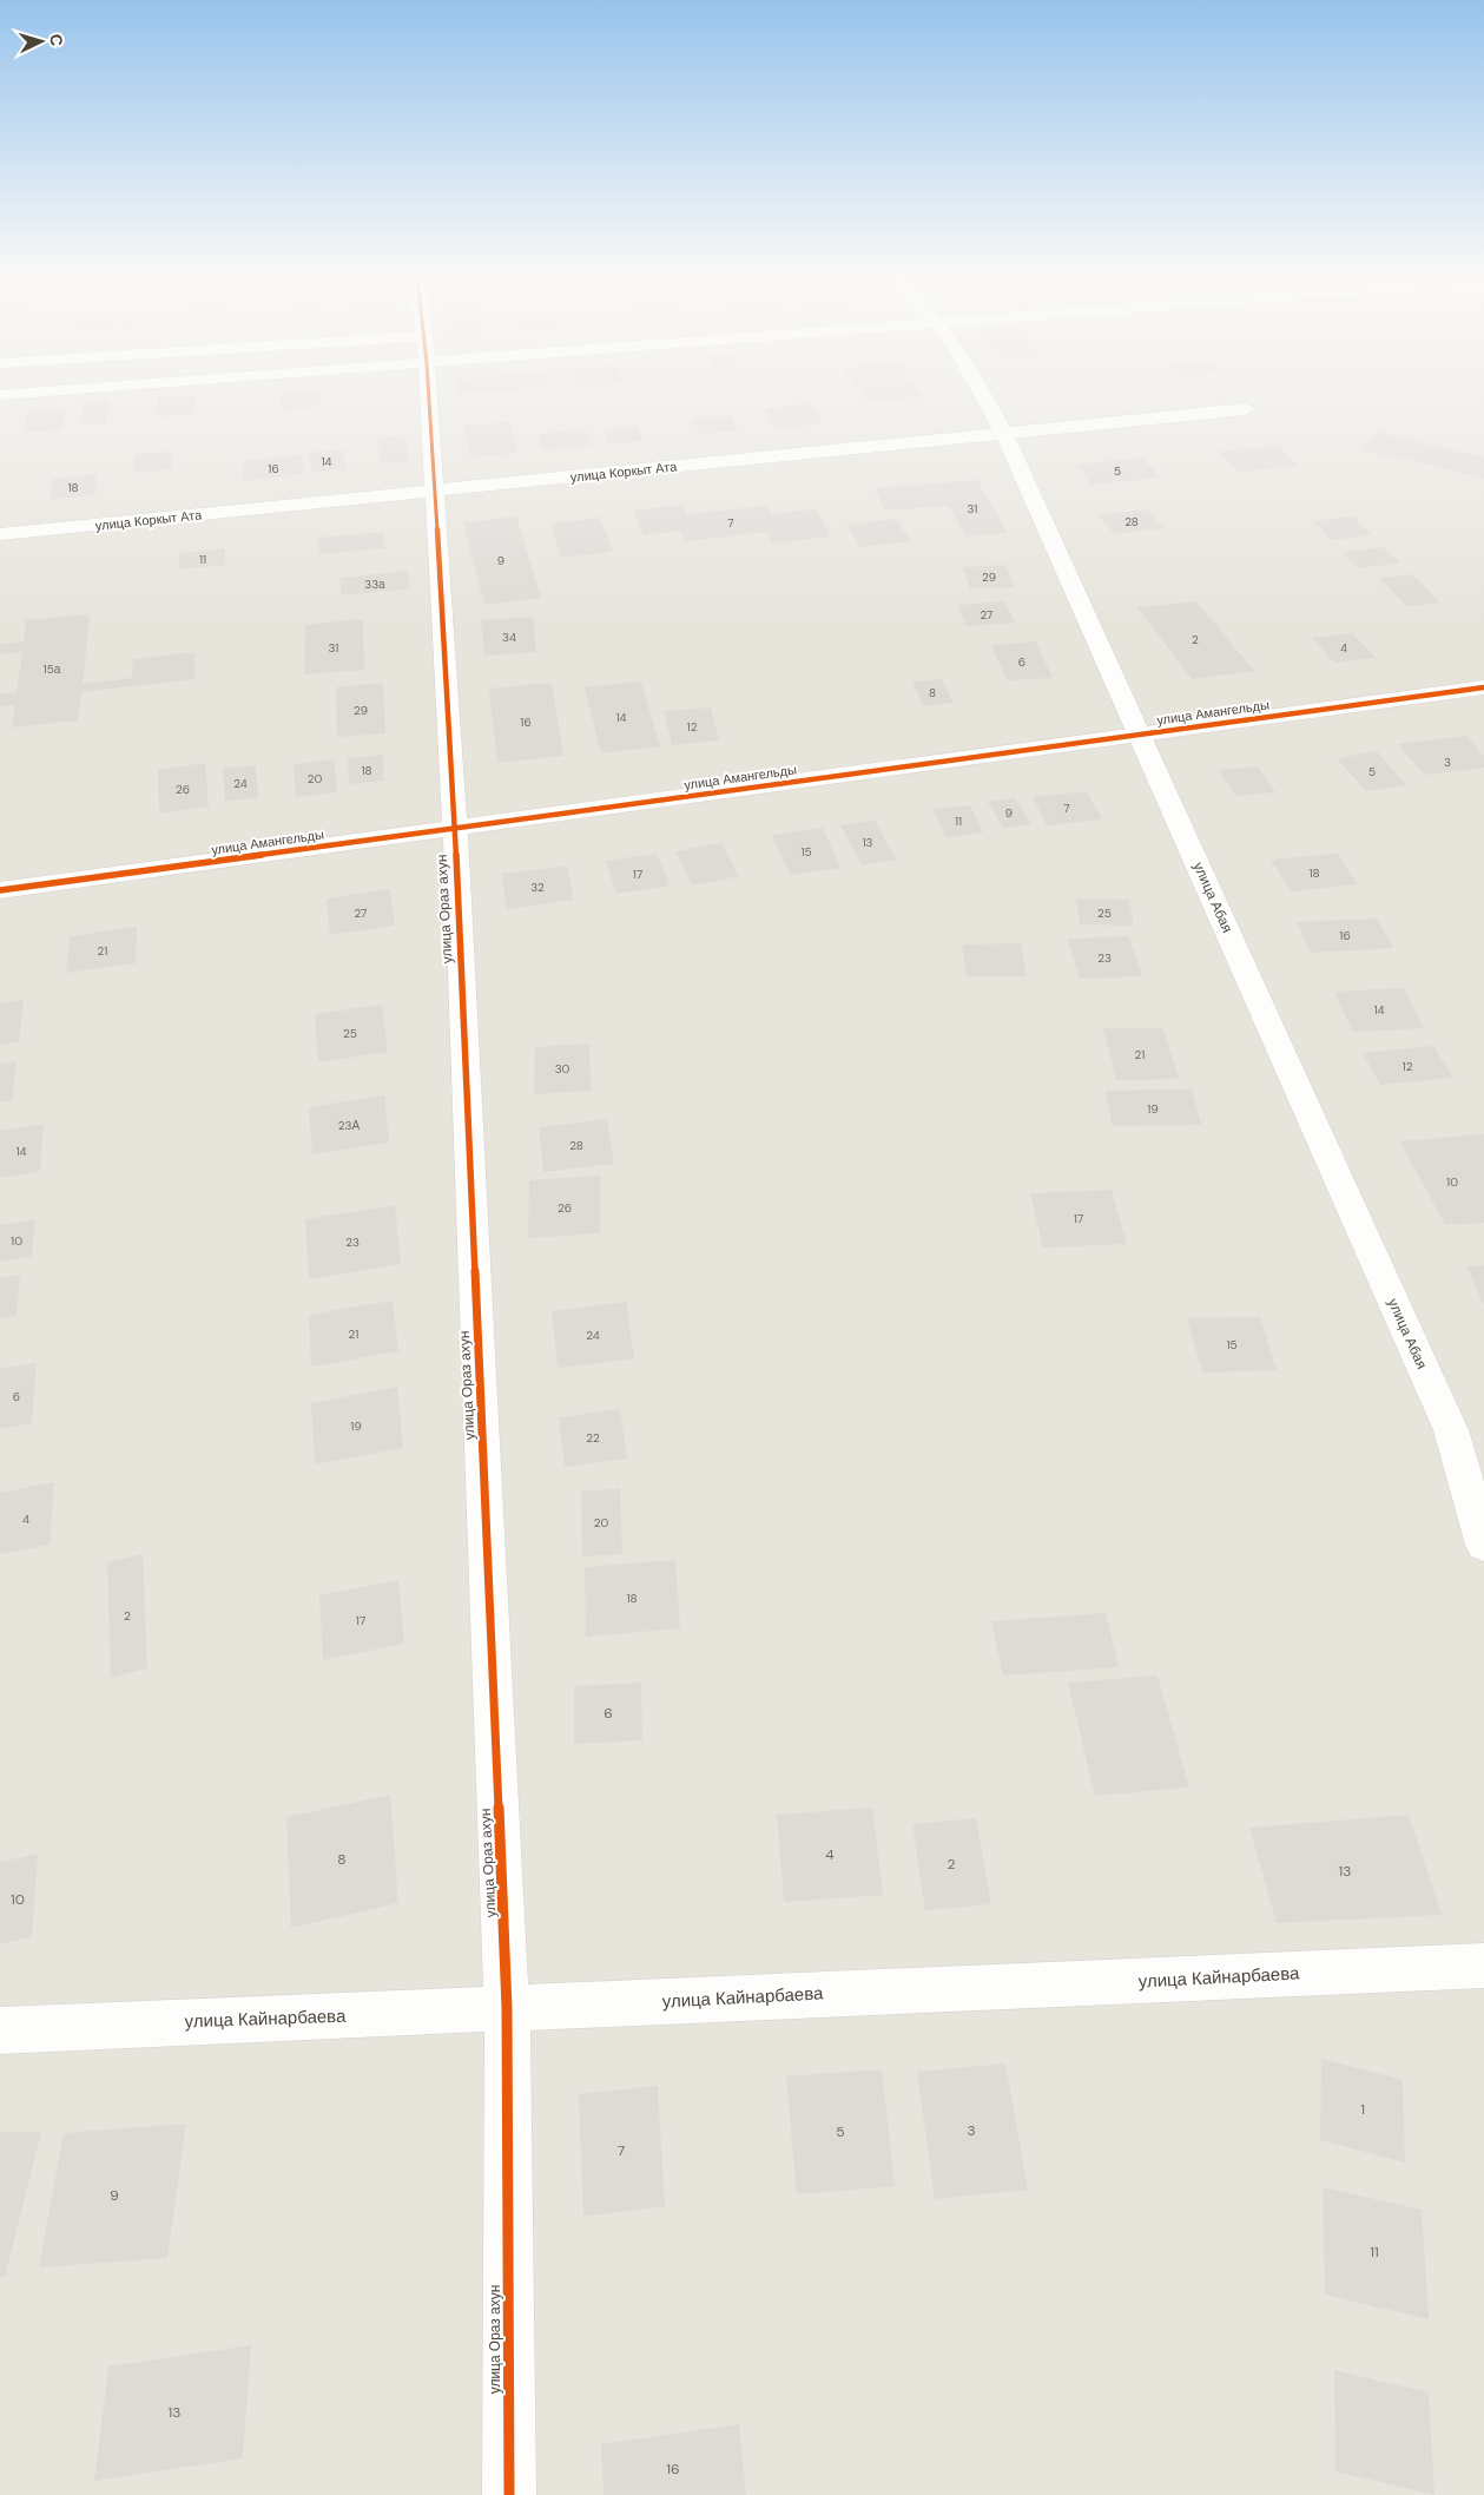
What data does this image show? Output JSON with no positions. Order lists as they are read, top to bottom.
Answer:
{
  "streets": {
    "street": [
      "улица Коркыт Ата",
      "улица Амангельды",
      "улица Абая",
      "улица Ораз ахун",
      "улица Кайнарбаева"
    ]
  },
  "crossings": [
    ["улица Коркыт Ата", "улица Абая"],
    ["улица Коркыт Ата", "улица Ораз ахун"],
    ["улица Амангельды", "улица Абая"],
    ["улица Амангельды", "улица Ораз ахун"],
    ["улица Ораз ахун", "улица Кайнарбаева"]
  ],
  "house_numbers": [
    "14",
    "16",
    "5",
    "18",
    "31",
    "28",
    "7",
    "11",
    "9",
    "29",
    "33а",
    "27",
    "34",
    "2",
    "31",
    "4",
    "6",
    "15а",
    "8",
    "29",
    "14",
    "16",
    "12",
    "3",
    "18",
    "5",
    "20",
    "24",
    "26",
    "7",
    "9",
    "11",
    "13",
    "15",
    "18",
    "17",
    "32",
    "27",
    "25",
    "16",
    "21",
    "23",
    "14",
    "25",
    "21",
    "12",
    "30",
    "19",
    "23А",
    "28",
    "14",
    "10",
    "26",
    "17",
    "10",
    "23",
    "21",
    "24",
    "15",
    "6",
    "19",
    "22",
    "4",
    "20",
    "18",
    "2",
    "17",
    "6",
    "4",
    "8",
    "2",
    "13",
    "10",
    "1",
    "3",
    "5",
    "7",
    "9",
    "11",
    "13",
    "16"
  ],
  "north": "right"
}
